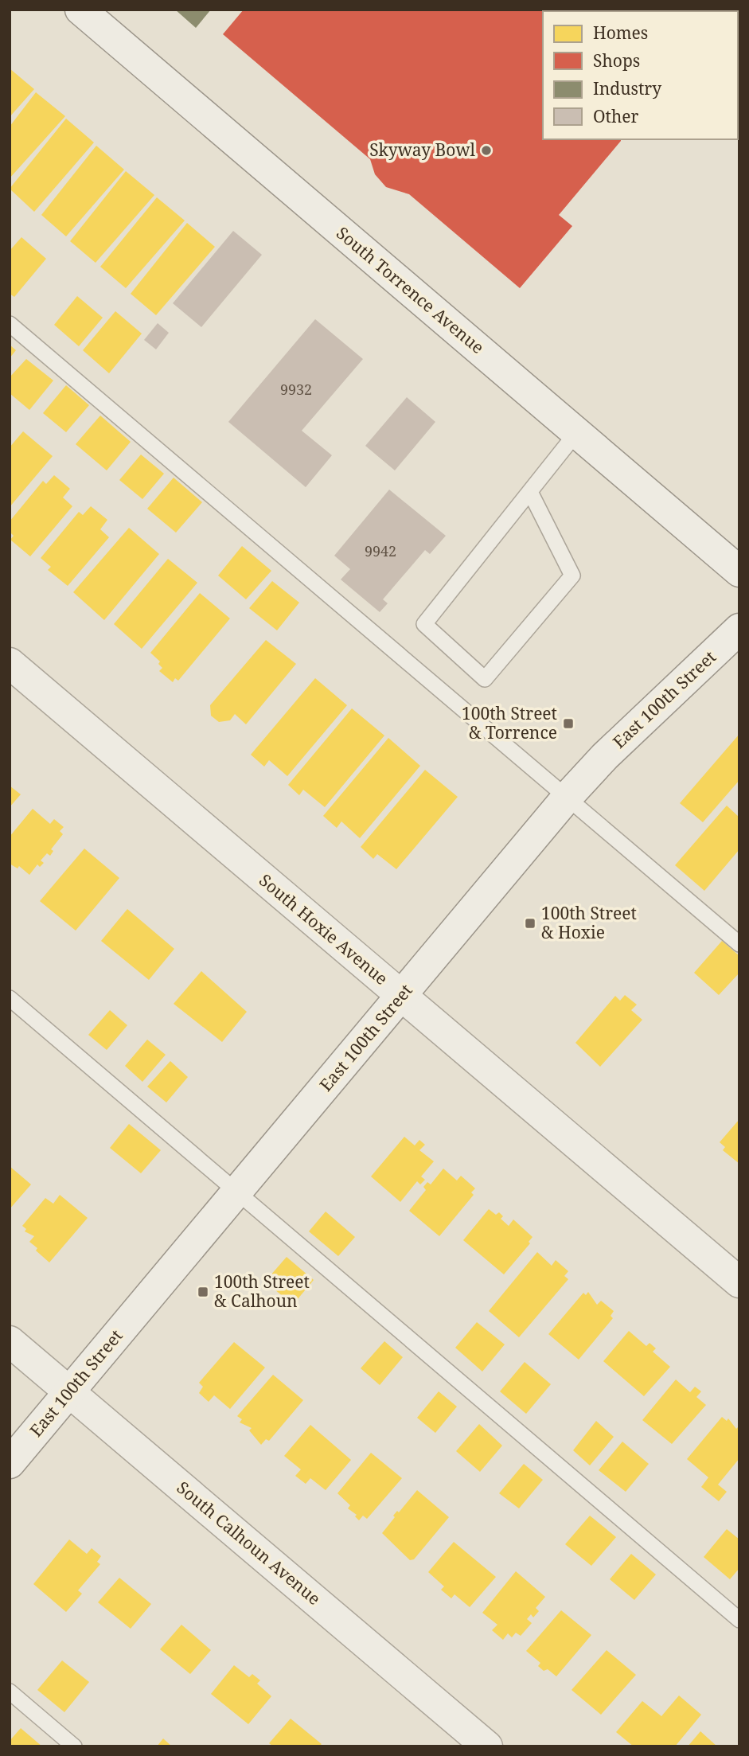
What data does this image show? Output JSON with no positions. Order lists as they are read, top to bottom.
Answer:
{
  "streets": {
    "main road": [
      "South Torrence Avenue",
      "East 100th Street",
      "South Hoxie Avenue",
      "South Calhoun Avenue"
    ]
  },
  "crossings": [
    ["East 100th Street", "South Hoxie Avenue"],
    ["East 100th Street", "South Calhoun Avenue"]
  ],
  "places": {
    "other": ["Skyway Bowl"],
    "transit": ["100th Street & Torrence", "100th Street & Hoxie", "100th Street & Calhoun"]
  },
  "house_numbers": ["9932", "9942"],
  "legend": [
    "Homes",
    "Shops",
    "Industry",
    "Other"
  ]
}
